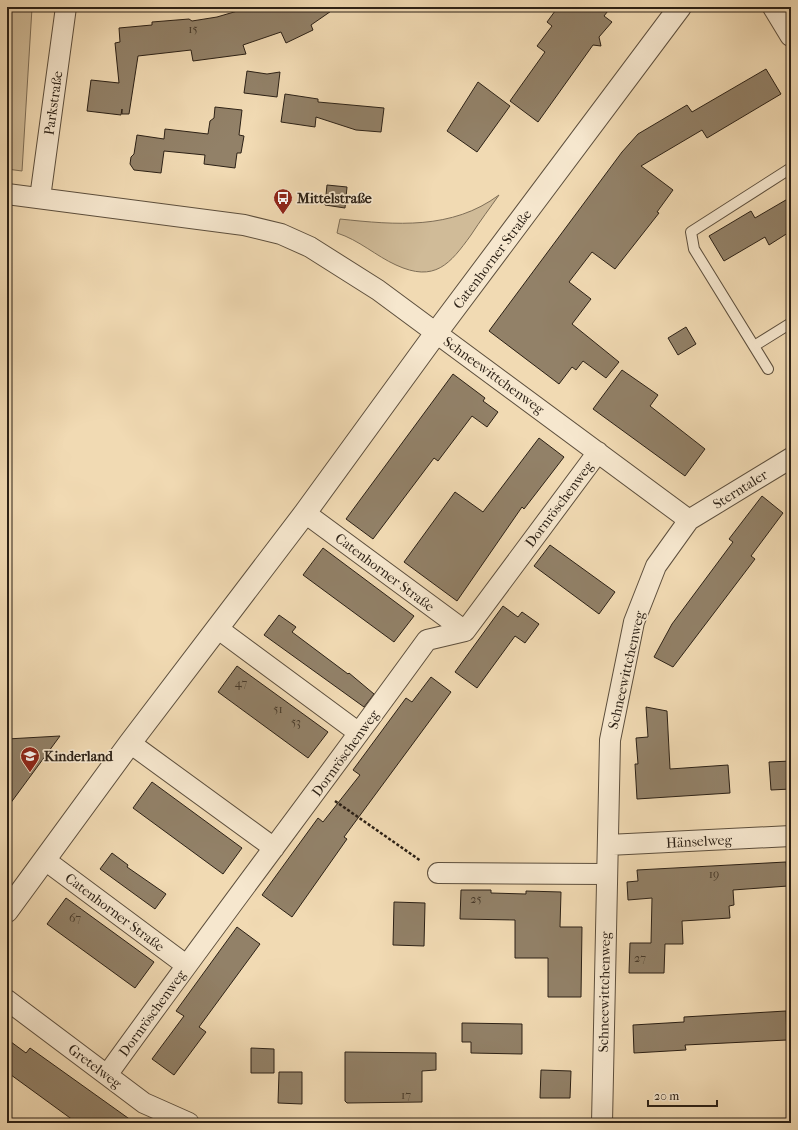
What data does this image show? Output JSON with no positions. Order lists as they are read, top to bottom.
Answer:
{
  "streets": {
    "street": [
      "Parkstraße",
      "Catenhorner Straße",
      "Schneewittchenweg",
      "Sterntaler",
      "Dornröschenweg",
      "Hänselweg",
      "Gretelweg"
    ]
  },
  "crossings": [
    ["Catenhorner Straße", "Schneewittchenweg"],
    ["Catenhorner Straße", "Dornröschenweg"],
    ["Schneewittchenweg", "Sterntaler"],
    ["Schneewittchenweg", "Dornröschenweg"],
    ["Schneewittchenweg", "Hänselweg"],
    ["Dornröschenweg", "Gretelweg"]
  ],
  "places": {
    "bus stop": ["Mittelstraße"],
    "school or university": ["Kinderland"]
  },
  "house_numbers": [
    "15",
    "47",
    "51",
    "53",
    "19",
    "25",
    "67",
    "27",
    "17"
  ],
  "scale_bar": "20 m"
}
